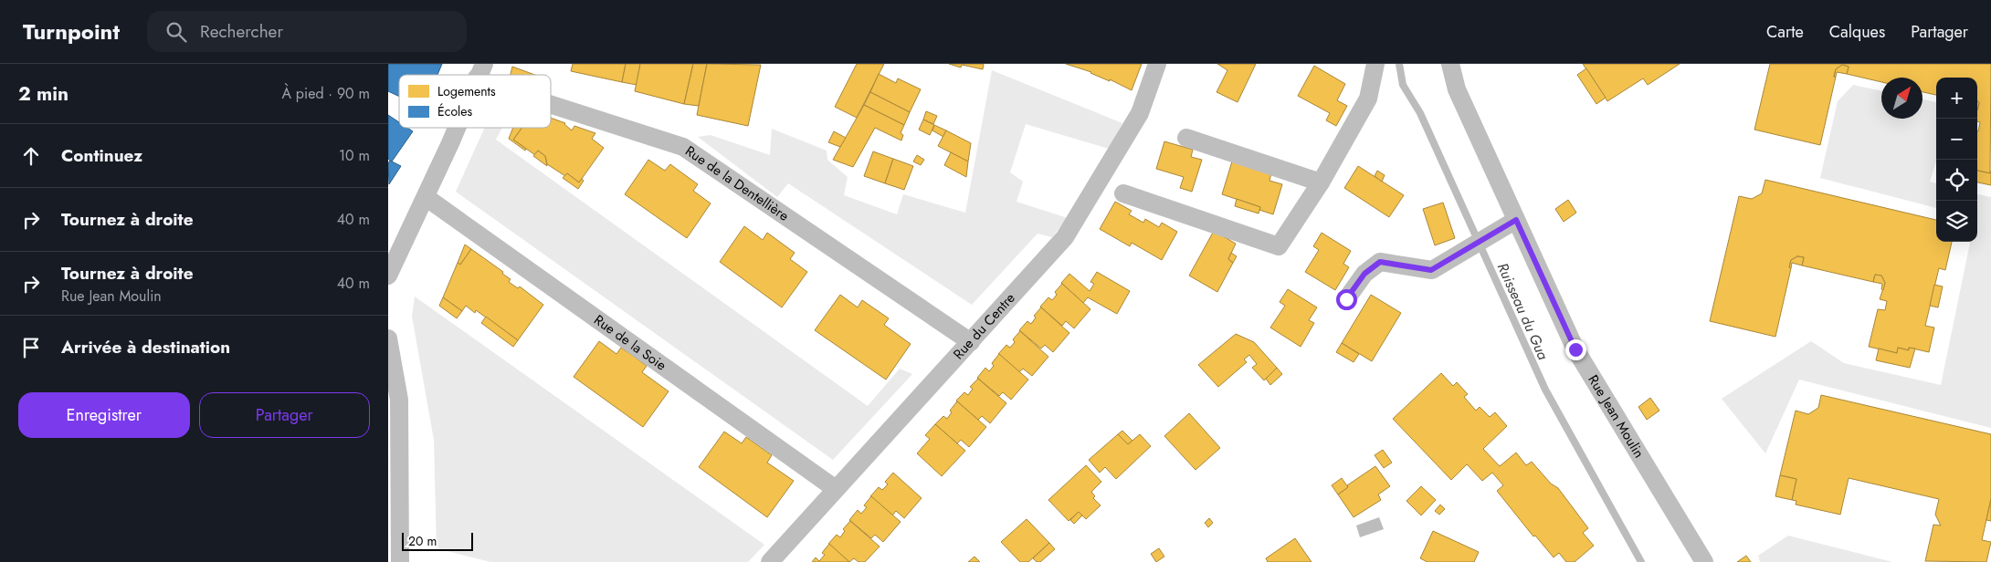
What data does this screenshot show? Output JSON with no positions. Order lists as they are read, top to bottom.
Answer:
{
  "streets": {
    "street": [
      "Rue de la Dentellière",
      "Rue du Centre",
      "Rue de la Soie",
      "Rue Jean Moulin"
    ]
  },
  "crossings": [
    ["Rue de la Dentellière", "Rue du Centre"],
    ["Rue du Centre", "Rue de la Soie"]
  ],
  "water": ["Ruisseau du Gua"],
  "legend": ["Logements", "Écoles"],
  "scale_bar": "20 m",
  "north": "top right",
  "page": {
    "header": "Turnpoint",
    "search": "Rechercher",
    "nav": ["Carte", "Calques", "Partager"],
    "heading": ["2 min", "À pied · 90 m"],
    "map_buttons": ["+", "−"],
    "list": [
      ["Continuez", "10 m"],
      ["Tournez à droite", "40 m"],
      ["Tournez à droite", "Rue Jean Moulin", "40 m"],
      "Arrivée à destination"
    ],
    "buttons": ["Enregistrer", "Partager"],
    "scale": "20 m"
  }
}
